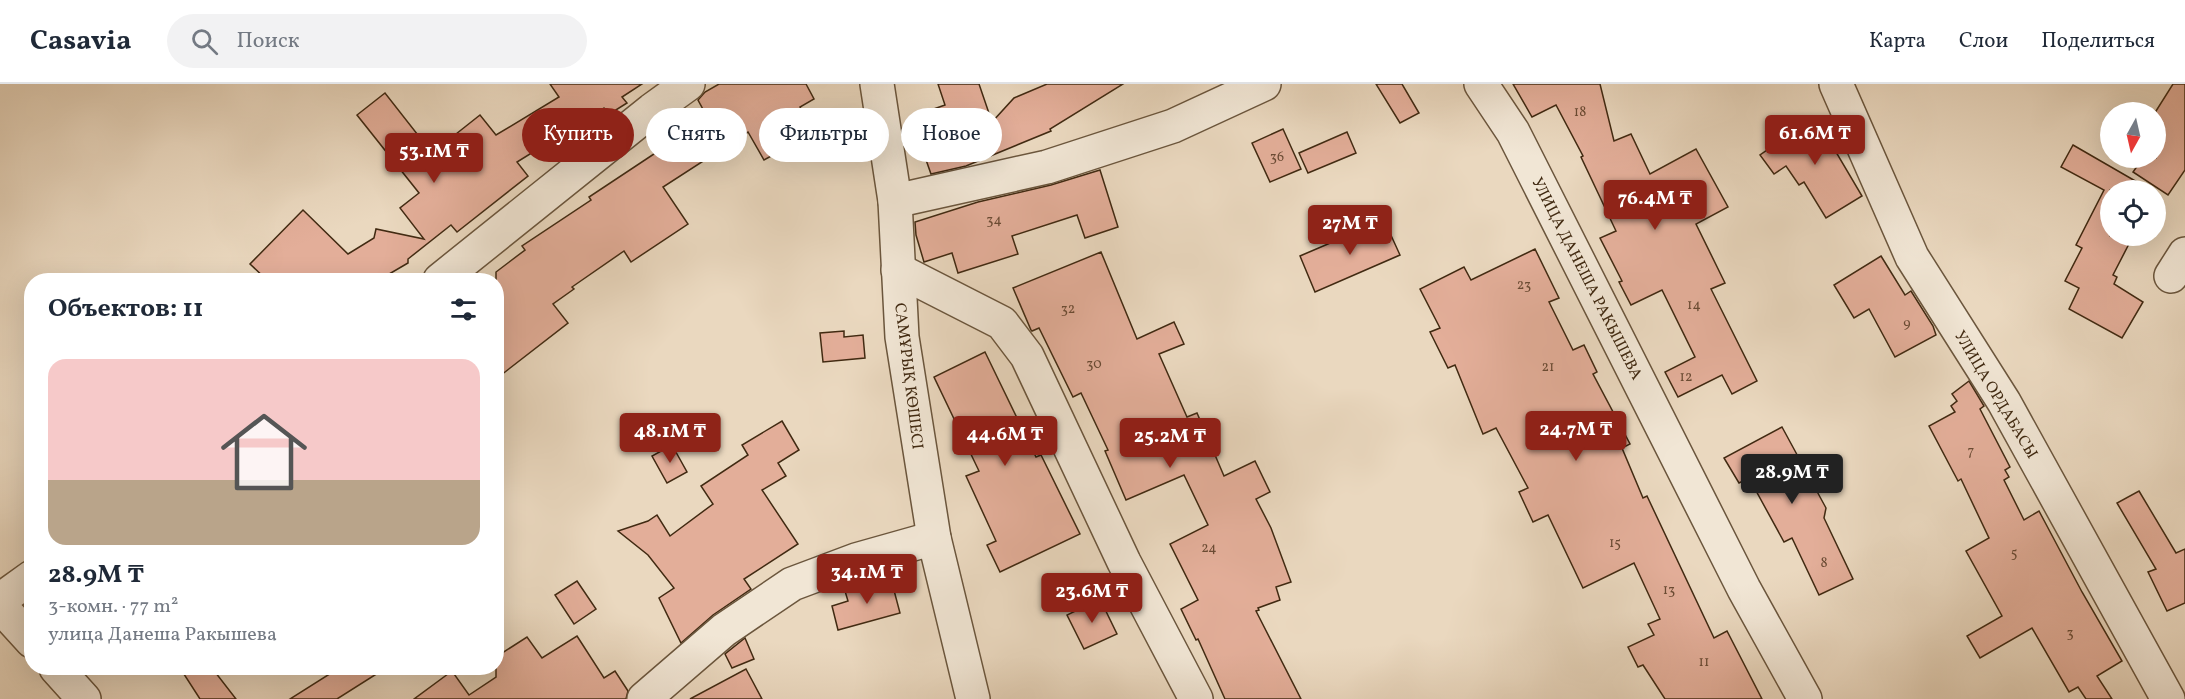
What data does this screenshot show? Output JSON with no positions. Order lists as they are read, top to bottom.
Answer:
{
  "streets": {
    "street": ["УЛИЦА ДАНЕША РАКЫШЕВА", "САМҰРЫҚ КӨШЕСІ", "УЛИЦА ОРДАБАСЫ"]
  },
  "house_numbers": [
    "18",
    "36",
    "34",
    "23",
    "14",
    "32",
    "9",
    "30",
    "21",
    "12",
    "7",
    "15",
    "24",
    "5",
    "8",
    "13",
    "3",
    "11"
  ],
  "north": "bottom",
  "page": {
    "header": "Casavia",
    "search": "Поиск",
    "nav": ["Карта", "Слои", "Поделиться"],
    "chip": [
      "Купить",
      "Снять",
      "Фильтры",
      "Новое"
    ],
    "price": [
      "61.6M ₸",
      "53.1M ₸",
      "76.4M ₸",
      "27M ₸",
      "24.7M ₸",
      "48.1M ₸",
      "44.6M ₸",
      "25.2M ₸",
      "28.9M ₸",
      "34.1M ₸",
      "23.6M ₸"
    ],
    "heading": "Объектов: 11",
    "list": [
      {
        "name": "28.9M ₸",
        "note": "3-комн. · 77 m² · улица Данеша Ракышева"
      }
    ]
  }
}
